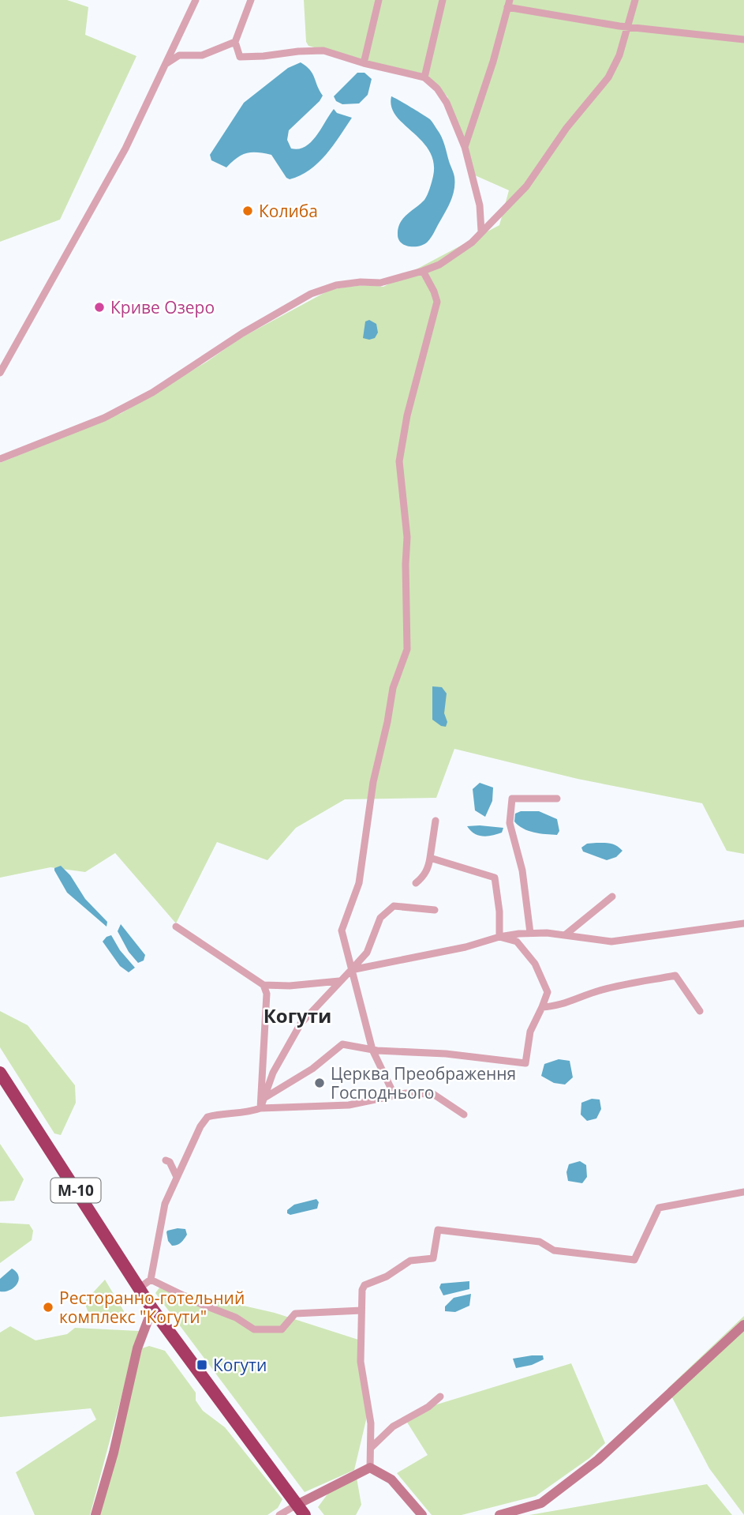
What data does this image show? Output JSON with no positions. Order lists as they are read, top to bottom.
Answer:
{
  "streets": {
    "highway": ["М-10"]
  },
  "districts": ["Когути"],
  "places": {
    "other": [
      "Колиба",
      "Криве Озеро",
      "Церква Преображення Господнього",
      "Ресторанно-готельний комплекс \"Когути\""
    ],
    "transit": ["Когути"]
  }
}
